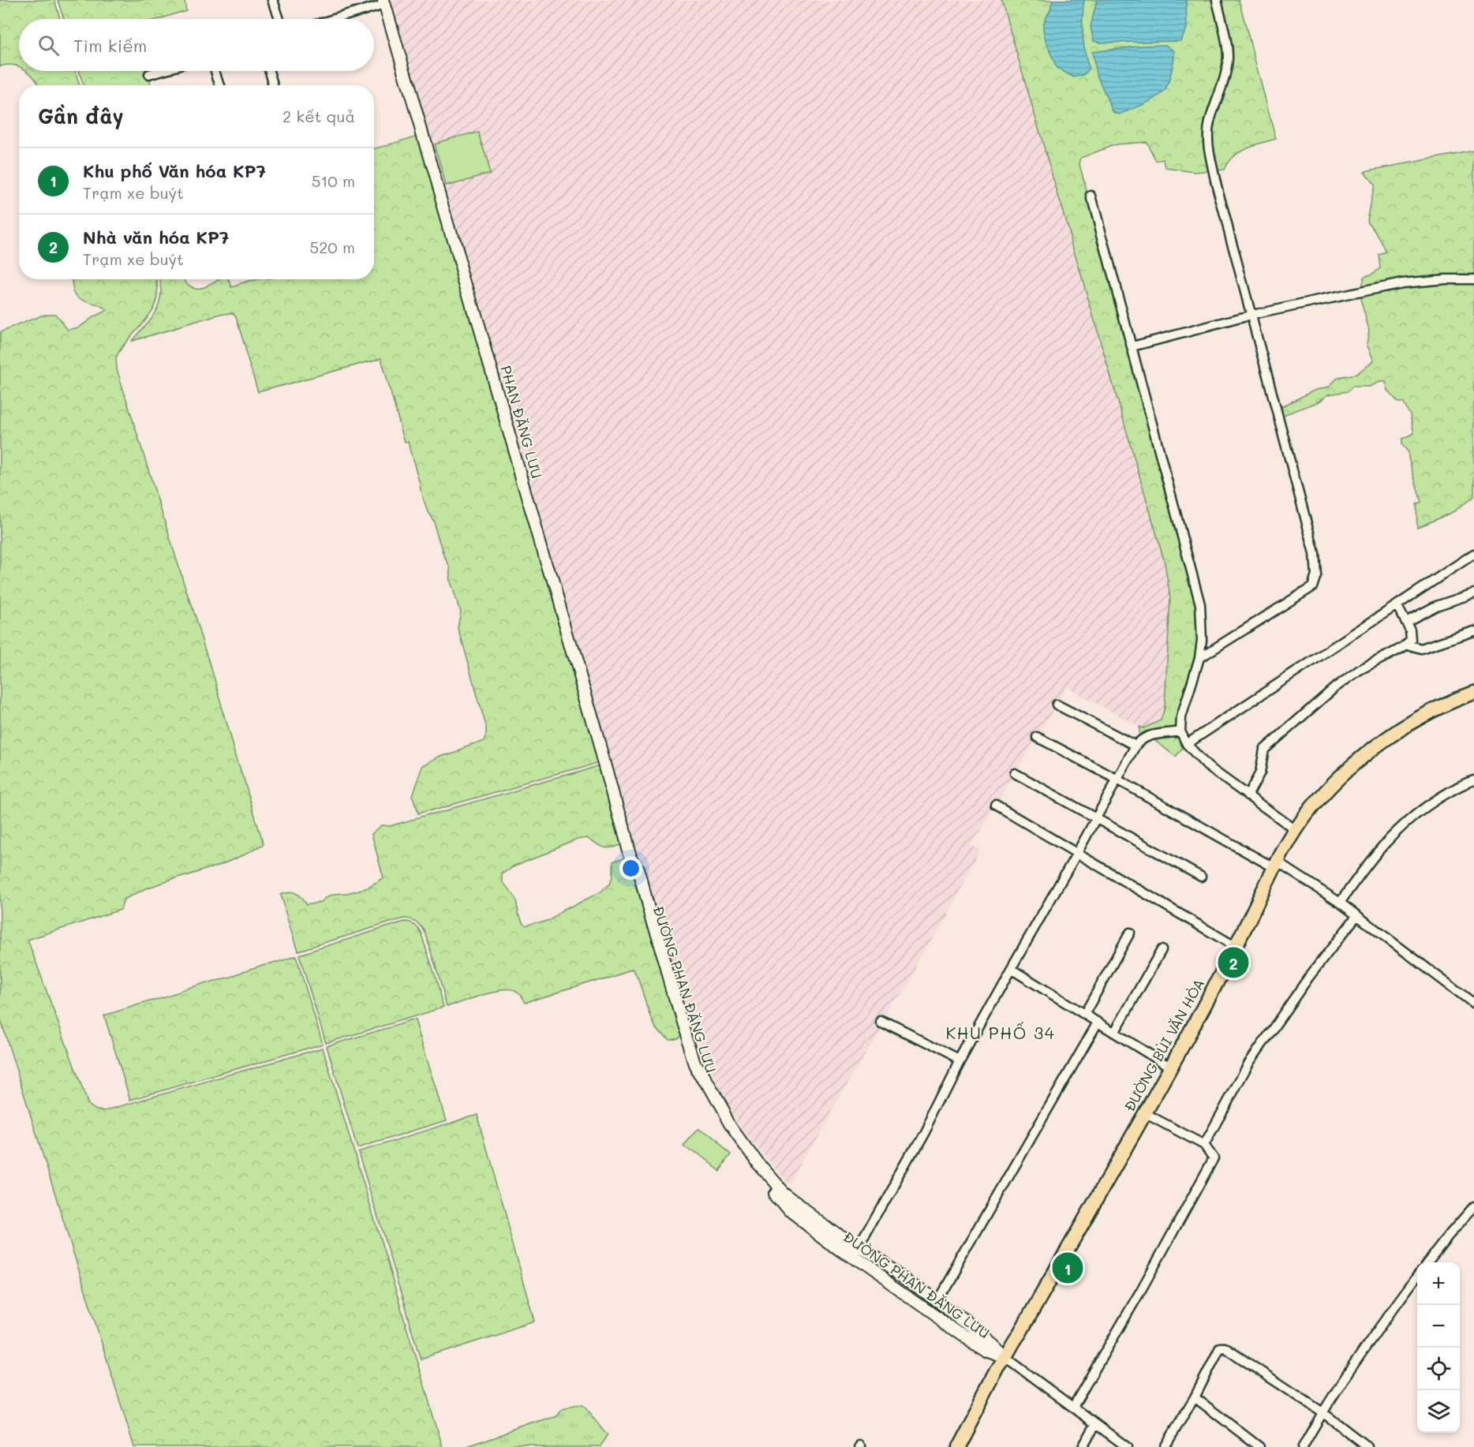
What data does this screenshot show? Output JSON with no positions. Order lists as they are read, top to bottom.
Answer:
{
  "streets": {
    "main road": ["ĐƯỜNG BÙI VĂN HÒA"],
    "street": ["PHAN ĐĂNG LƯU", "ĐƯỜNG PHAN ĐĂNG LƯU"]
  },
  "crossings": [
    ["PHAN ĐĂNG LƯU", "ĐƯỜNG PHAN ĐĂNG LƯU"],
    ["ĐƯỜNG PHAN ĐĂNG LƯU", "ĐƯỜNG BÙI VĂN HÒA"]
  ],
  "districts": ["KHU PHỐ 34"],
  "page": {
    "search": "Tìm kiếm",
    "heading": ["Gần đây", "2 kết quả"],
    "list": [
      {
        "mark": "1",
        "name": "Khu phố Văn hóa KP7",
        "note": "Trạm xe buýt",
        "value": "510 m"
      },
      {
        "mark": "2",
        "name": "Nhà văn hóa KP7",
        "note": "Trạm xe buýt",
        "value": "520 m"
      }
    ],
    "pins": ["2", "1"],
    "map_buttons": ["+", "−"]
  }
}
